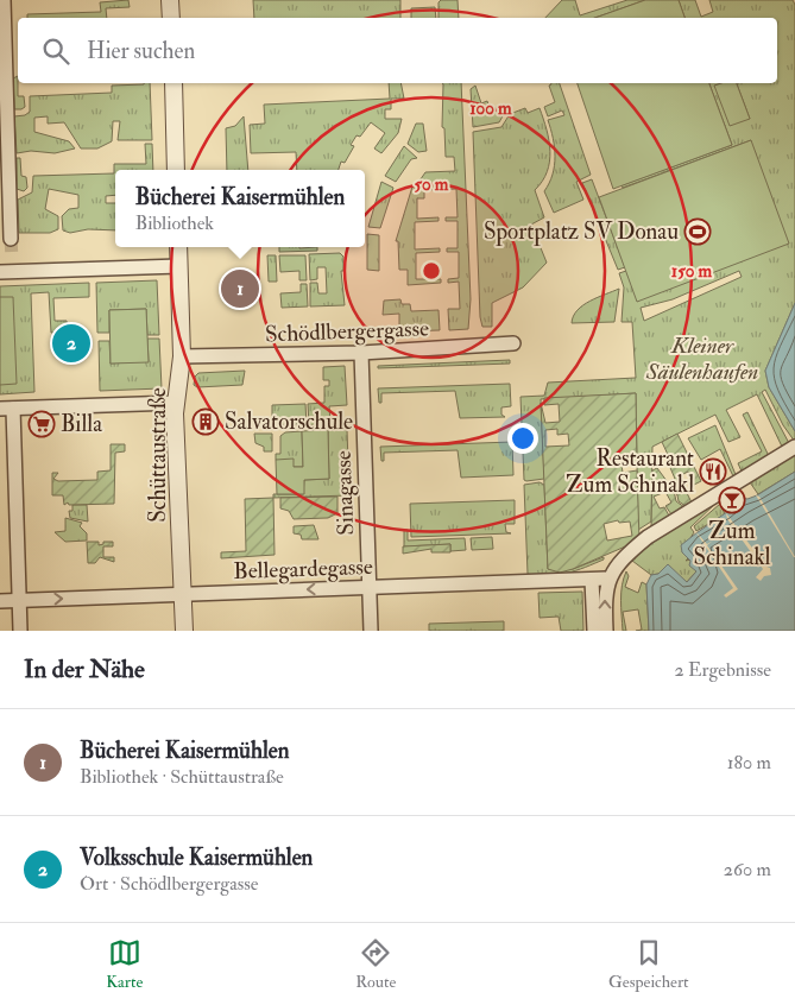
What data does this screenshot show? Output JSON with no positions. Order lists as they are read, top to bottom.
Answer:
{
  "streets": {
    "street": [
      "Schödlbergergasse",
      "Schüttaustraße",
      "Sinagasse",
      "Bellegardegasse"
    ]
  },
  "crossings": [
    ["Schödlbergergasse", "Schüttaustraße"],
    ["Schödlbergergasse", "Sinagasse"],
    ["Schüttaustraße", "Bellegardegasse"],
    ["Sinagasse", "Bellegardegasse"]
  ],
  "parks": ["Kleiner Säulenhaufen"],
  "places": {
    "sports": ["Sportplatz SV Donau"],
    "building": ["Salvatorschule"],
    "supermarket": ["Billa"],
    "restaurant": ["Restaurant Zum Schinakl"],
    "bar": ["Zum Schinakl"]
  },
  "page": {
    "search": "Hier suchen",
    "popup": ["Bücherei Kaisermühlen", "Bibliothek"],
    "pins": ["1", "2"],
    "heading": ["In der Nähe", "2 Ergebnisse"],
    "list": [
      {
        "mark": "1",
        "name": "Bücherei Kaisermühlen",
        "note": "Bibliothek · Schüttaustraße",
        "value": "180 m"
      },
      {
        "mark": "2",
        "name": "Volksschule Kaisermühlen",
        "note": "Ort · Schödlbergergasse",
        "value": "260 m"
      }
    ],
    "nav": ["Karte", "Route", "Gespeichert"]
  },
  "rings": ["100 m", "50 m", "150 m"]
}
